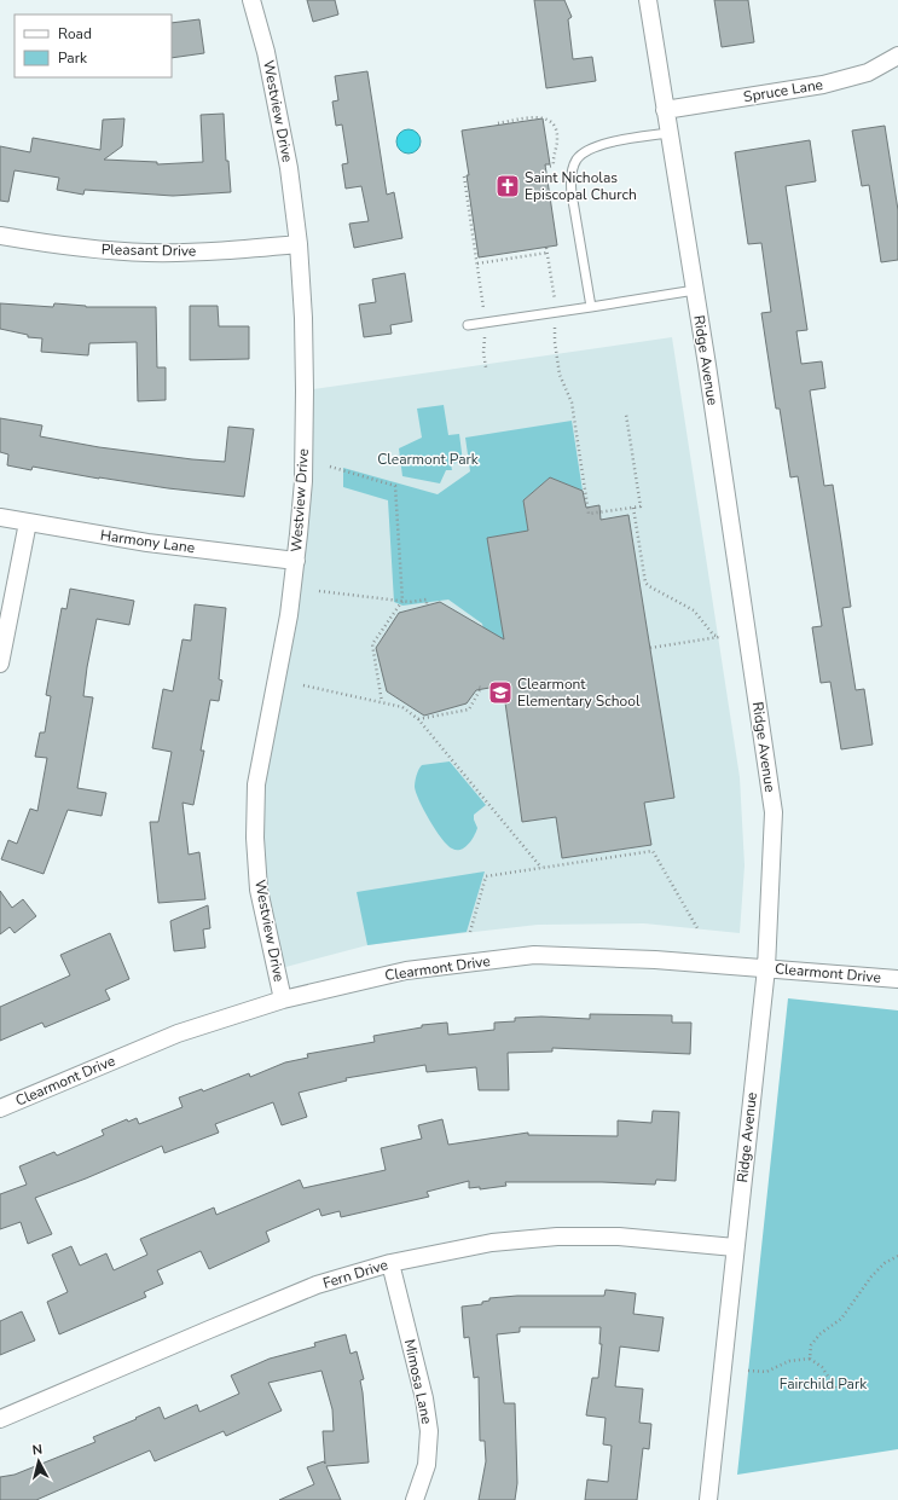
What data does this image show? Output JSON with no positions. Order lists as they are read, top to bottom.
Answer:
{
  "streets": {
    "street": [
      "Spruce Lane",
      "Westview Drive",
      "Pleasant Drive",
      "Ridge Avenue",
      "Harmony Lane",
      "Clearmont Drive",
      "Fern Drive",
      "Mimosa Lane"
    ]
  },
  "crossings": [
    ["Spruce Lane", "Ridge Avenue"],
    ["Westview Drive", "Pleasant Drive"],
    ["Westview Drive", "Harmony Lane"],
    ["Westview Drive", "Clearmont Drive"],
    ["Ridge Avenue", "Clearmont Drive"],
    ["Ridge Avenue", "Fern Drive"],
    ["Fern Drive", "Mimosa Lane"]
  ],
  "parks": ["Clearmont Park", "Fairchild Park"],
  "places": {
    "church": ["Saint Nicholas Episcopal Church"],
    "school or university": ["Clearmont Elementary School"]
  },
  "legend": ["Road", "Park"],
  "north": "top"
}
